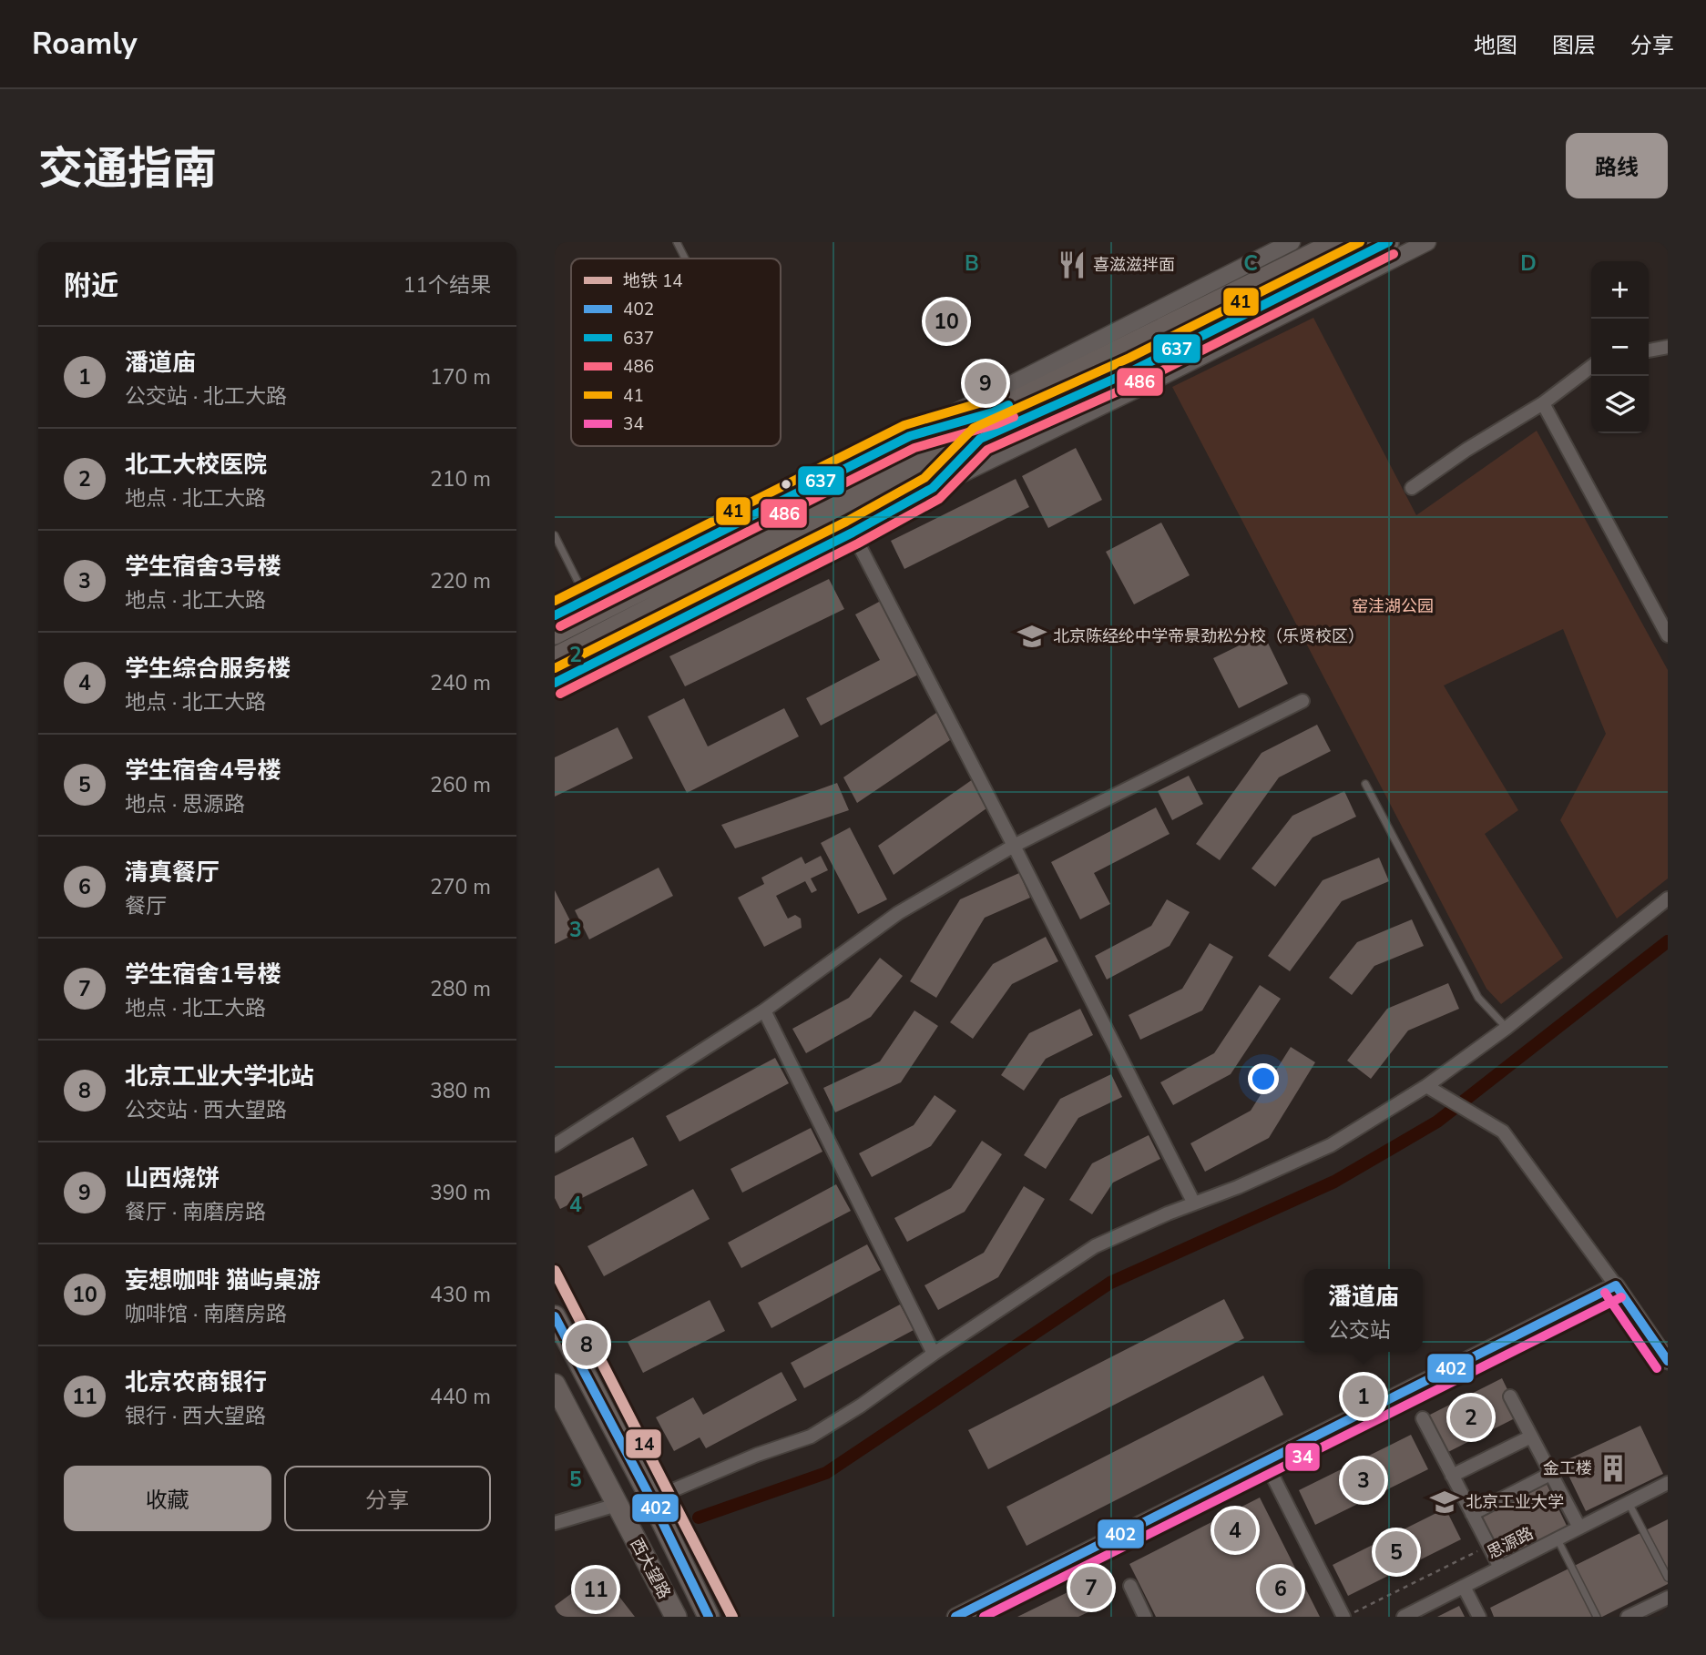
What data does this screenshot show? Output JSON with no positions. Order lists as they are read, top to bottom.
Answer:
{
  "streets": {
    "main road": ["西大望路"],
    "street": ["思源路"]
  },
  "parks": ["窑洼湖公园"],
  "places": {
    "restaurant": ["喜滋滋拌面"],
    "school or university": ["北京陈经纶中学帝景劲松分校（乐贤校区）", "北京工业大学"],
    "building": ["金工楼"]
  },
  "lines": [
    "transit line 637",
    "transit line 41",
    "transit line 486",
    "metro line 14",
    "transit line 402",
    "transit line 34"
  ],
  "legend": [
    "地铁 14",
    "402",
    "637",
    "486",
    "41",
    "34"
  ],
  "page": {
    "header": "Roamly",
    "nav": ["地图", "图层", "分享"],
    "title": "交通指南",
    "buttons": [
      "路线",
      ["收藏", "分享"]
    ],
    "heading": ["附近", "11个结果"],
    "map_buttons": ["+", "−"],
    "pins": [
      "10",
      "9",
      "8",
      "1",
      "2",
      "3",
      "4",
      "5",
      "7",
      "6",
      "11"
    ],
    "list": [
      {
        "mark": "1",
        "name": "潘道庙",
        "note": "公交站 · 北工大路",
        "value": "170 m"
      },
      {
        "mark": "2",
        "name": "北工大校医院",
        "note": "地点 · 北工大路",
        "value": "210 m"
      },
      {
        "mark": "3",
        "name": "学生宿舍3号楼",
        "note": "地点 · 北工大路",
        "value": "220 m"
      },
      {
        "mark": "4",
        "name": "学生综合服务楼",
        "note": "地点 · 北工大路",
        "value": "240 m"
      },
      {
        "mark": "5",
        "name": "学生宿舍4号楼",
        "note": "地点 · 思源路",
        "value": "260 m"
      },
      {
        "mark": "6",
        "name": "清真餐厅",
        "note": "餐厅",
        "value": "270 m"
      },
      {
        "mark": "7",
        "name": "学生宿舍1号楼",
        "note": "地点 · 北工大路",
        "value": "280 m"
      },
      {
        "mark": "8",
        "name": "北京工业大学北站",
        "note": "公交站 · 西大望路",
        "value": "380 m"
      },
      {
        "mark": "9",
        "name": "山西烧饼",
        "note": "餐厅 · 南磨房路",
        "value": "390 m"
      },
      {
        "mark": "10",
        "name": "妄想咖啡 猫屿桌游",
        "note": "咖啡馆 · 南磨房路",
        "value": "430 m"
      },
      {
        "mark": "11",
        "name": "北京农商银行",
        "note": "银行 · 西大望路",
        "value": "440 m"
      }
    ],
    "popup": ["潘道庙", "公交站"]
  },
  "grid": {
    "columns": ["B", "C", "D"],
    "rows": [
      "2",
      "3",
      "4",
      "5"
    ]
  }
}
